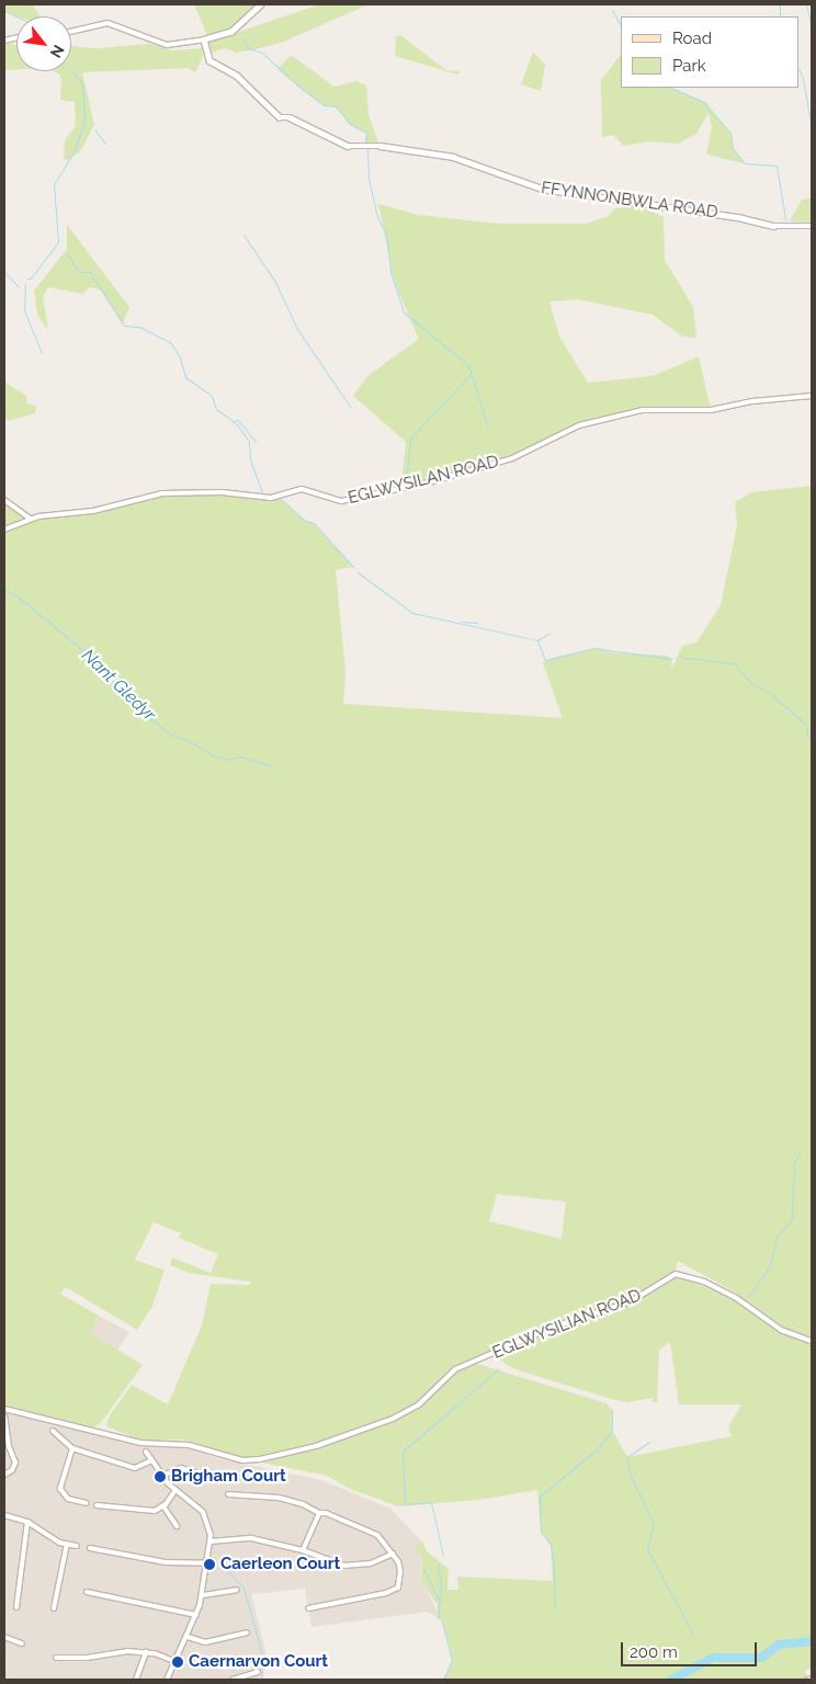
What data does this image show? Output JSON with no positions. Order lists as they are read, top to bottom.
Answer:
{
  "streets": {
    "street": ["FFYNNONBWLA ROAD", "EGLWYSILAN ROAD", "EGLWYSILIAN ROAD"]
  },
  "water": ["Nant Gledyr"],
  "places": ["Brigham Court", "Caerleon Court", "Caernarvon Court"],
  "legend": ["Road", "Park"],
  "scale_bar": "200 m",
  "north": "bottom right"
}
